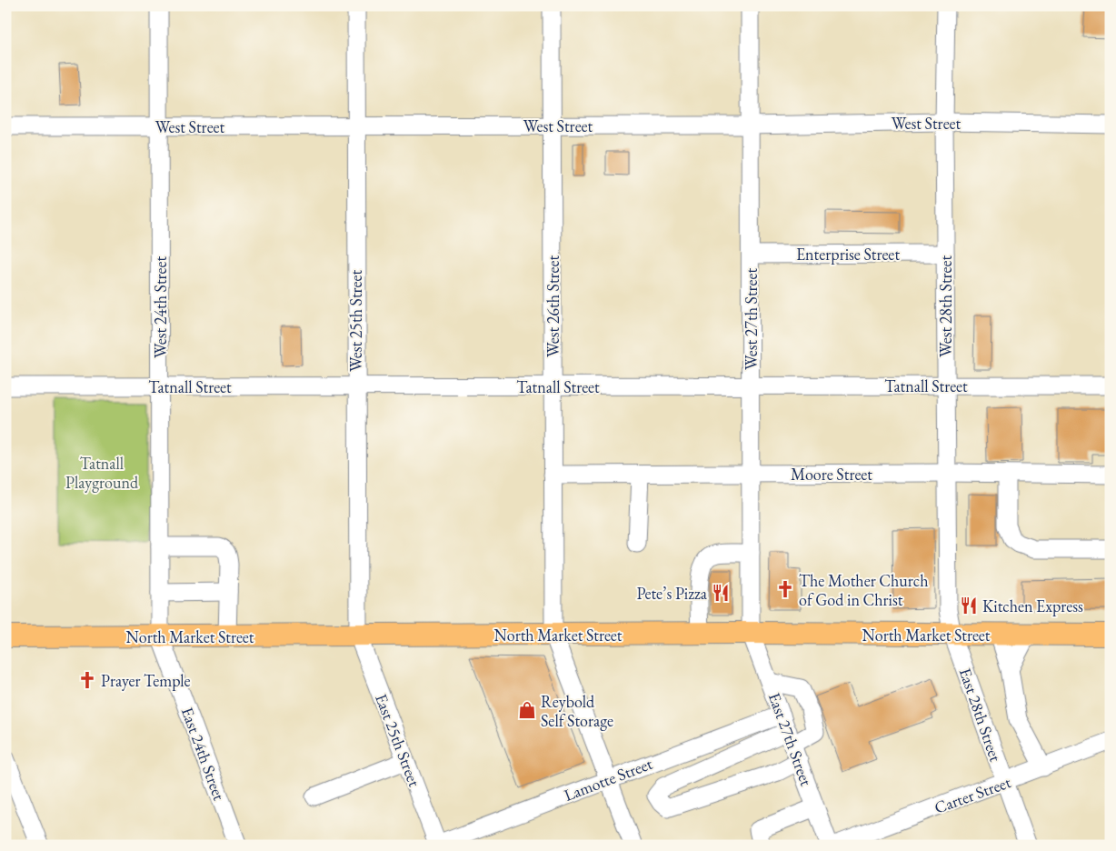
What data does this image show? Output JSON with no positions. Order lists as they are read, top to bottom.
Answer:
{
  "streets": {
    "main road": ["North Market Street"],
    "street": [
      "West Street",
      "Enterprise Street",
      "West 26th Street",
      "West 28th Street",
      "West 24th Street",
      "West 27th Street",
      "West 25th Street",
      "Tatnall Street",
      "Moore Street",
      "East 28th Street",
      "East 27th Street",
      "East 25th Street",
      "East 24th Street",
      "Lamotte Street",
      "Carter Street"
    ]
  },
  "crossings": [
    ["West Street", "West 26th Street"],
    ["West Street", "West 28th Street"],
    ["West Street", "West 24th Street"],
    ["West Street", "West 27th Street"],
    ["West Street", "West 25th Street"],
    ["Enterprise Street", "West 28th Street"],
    ["Enterprise Street", "West 27th Street"],
    ["West 26th Street", "Tatnall Street"],
    ["West 26th Street", "Moore Street"],
    ["West 26th Street", "North Market Street"],
    ["West 28th Street", "Tatnall Street"],
    ["West 28th Street", "Moore Street"],
    ["West 28th Street", "North Market Street"],
    ["West 28th Street", "East 28th Street"],
    ["West 24th Street", "Tatnall Street"],
    ["West 24th Street", "North Market Street"],
    ["West 24th Street", "East 24th Street"],
    ["West 27th Street", "Tatnall Street"],
    ["West 27th Street", "Moore Street"],
    ["West 27th Street", "North Market Street"],
    ["West 27th Street", "East 27th Street"],
    ["West 25th Street", "Tatnall Street"],
    ["West 25th Street", "North Market Street"],
    ["West 25th Street", "East 25th Street"],
    ["North Market Street", "East 28th Street"],
    ["North Market Street", "East 27th Street"],
    ["North Market Street", "East 25th Street"],
    ["North Market Street", "East 24th Street"],
    ["East 28th Street", "Carter Street"],
    ["East 27th Street", "Lamotte Street"],
    ["East 25th Street", "Lamotte Street"]
  ],
  "parks": ["Tatnall Playground"],
  "places": {
    "church": ["The Mother Church of God in Christ", "Prayer Temple"],
    "restaurant": ["Pete’s Pizza", "Kitchen Express"],
    "shop": ["Reybold Self Storage"]
  }
}
